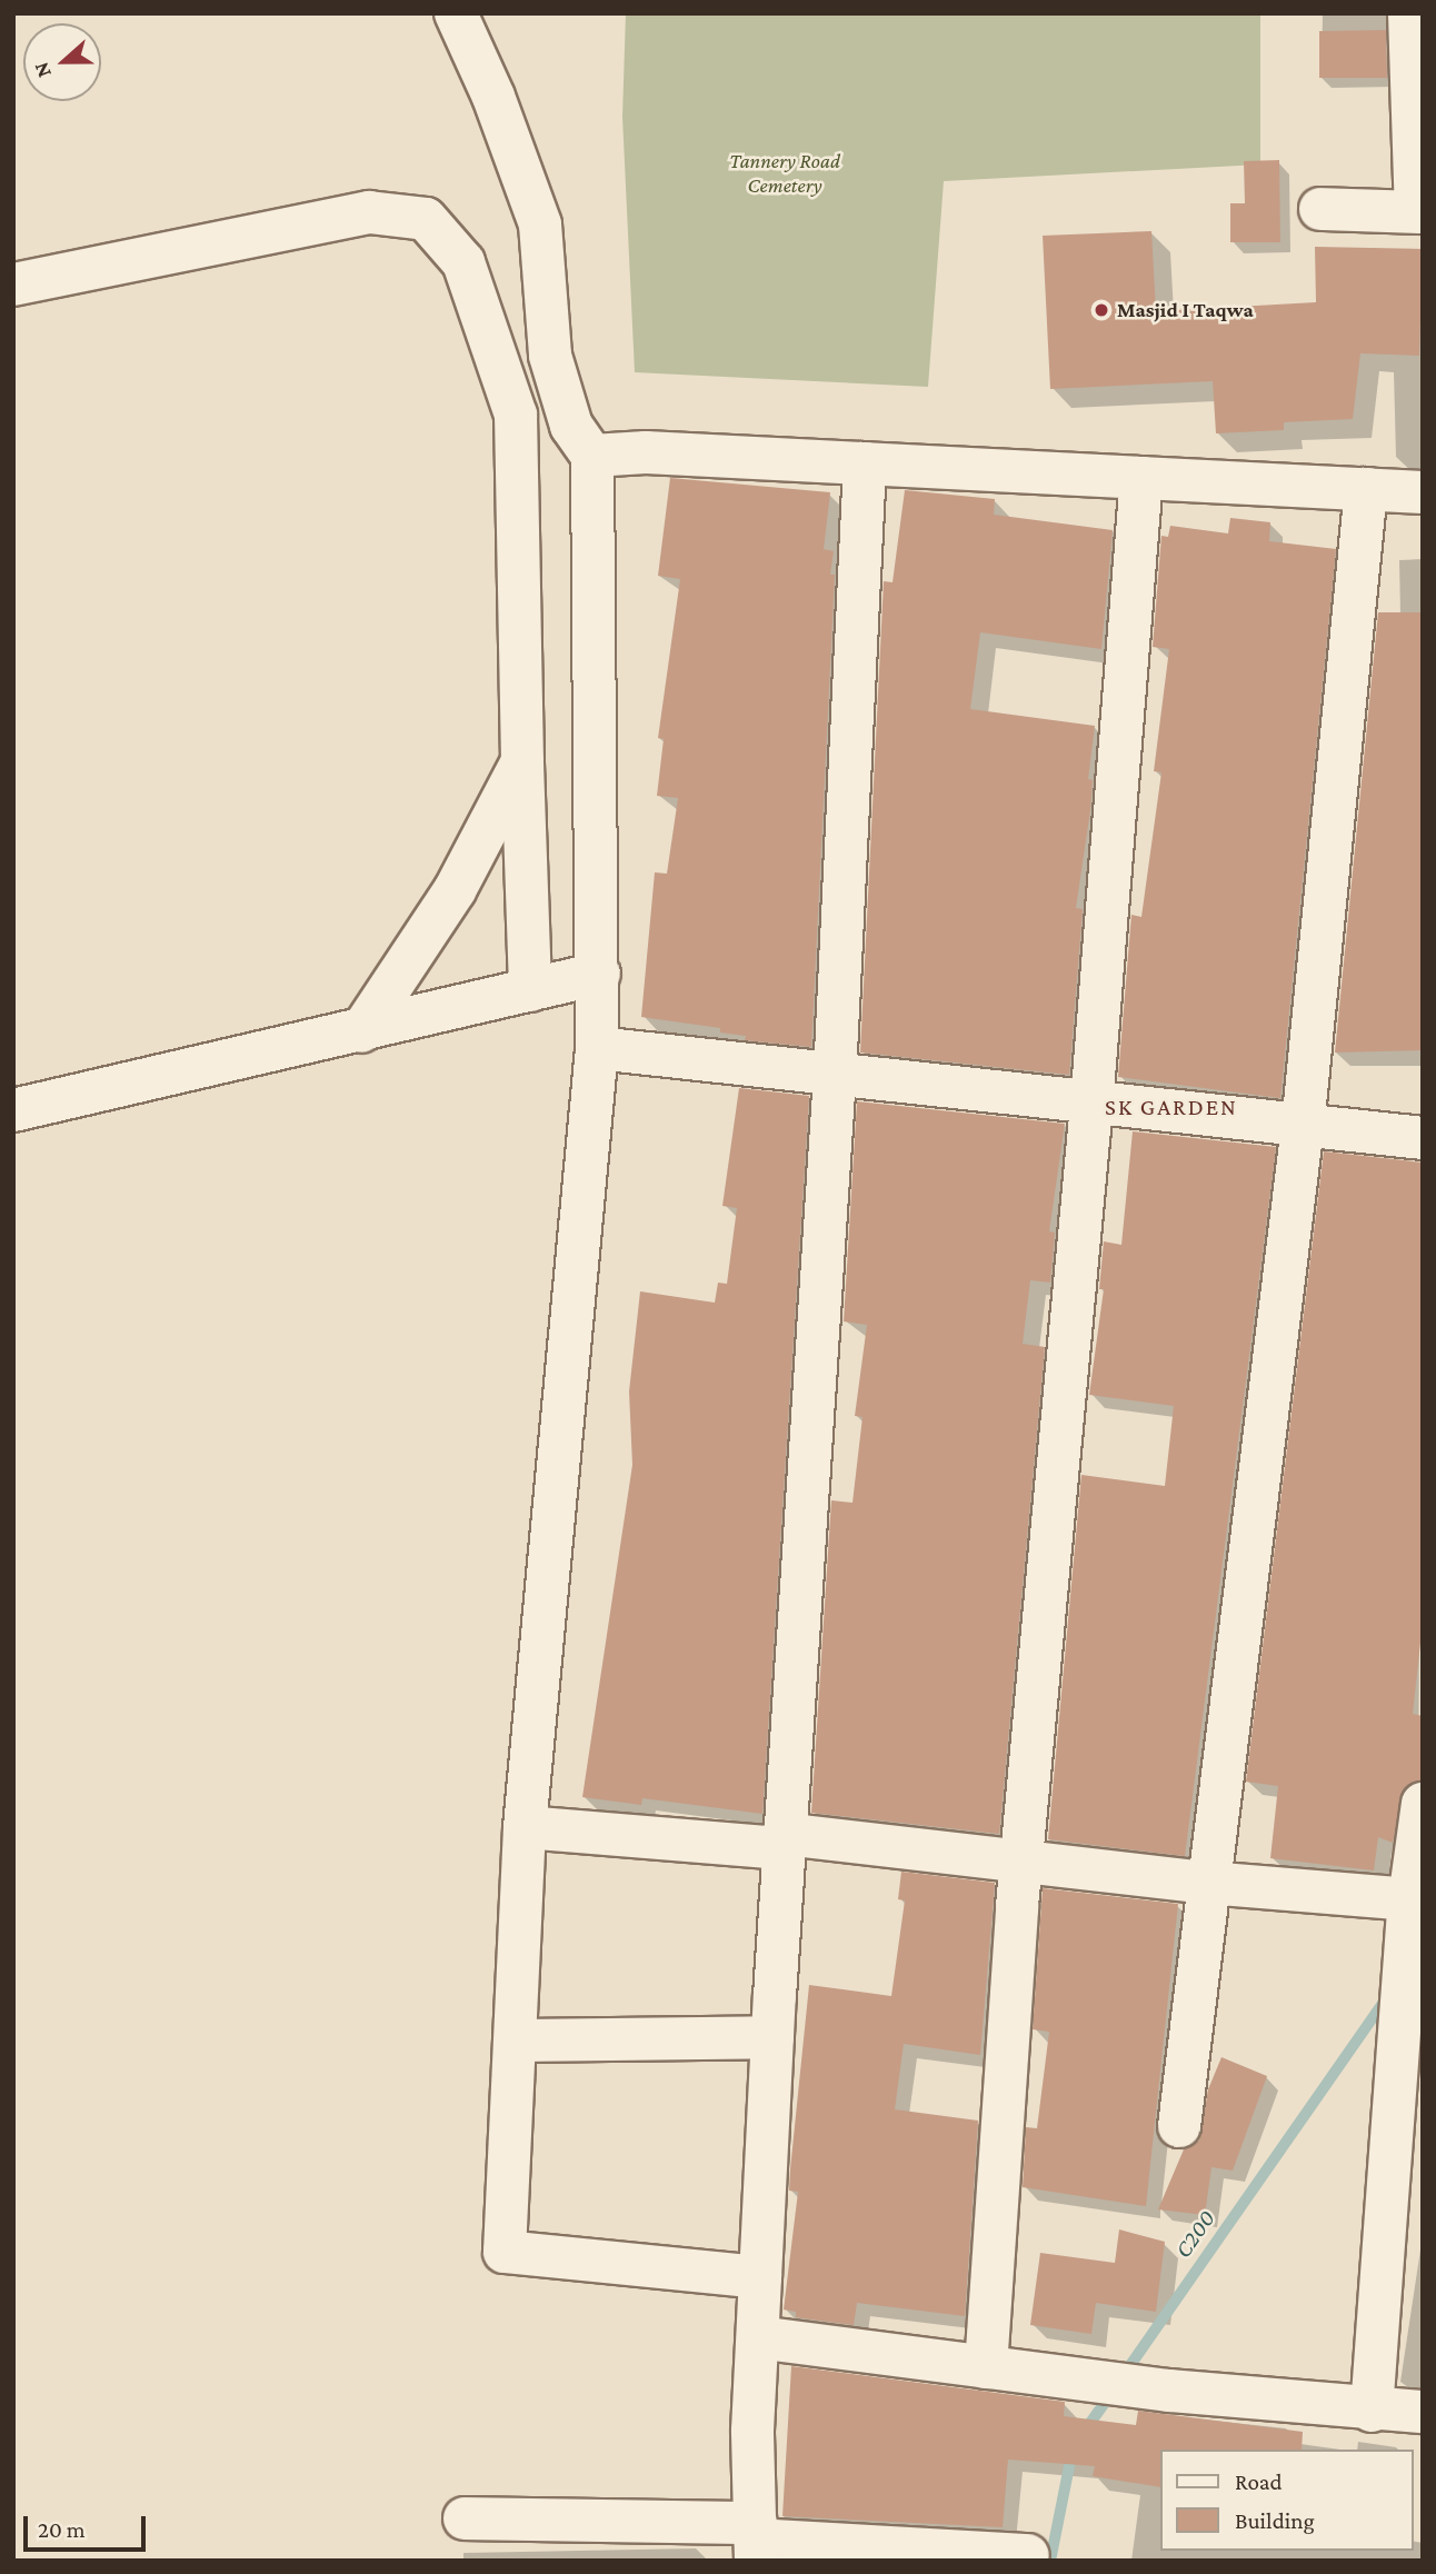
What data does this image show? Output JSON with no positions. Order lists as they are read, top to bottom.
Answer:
{
  "districts": ["SK GARDEN"],
  "water": ["C200"],
  "parks": ["Tannery Road Cemetery"],
  "places": ["Masjid I Taqwa"],
  "legend": ["Road", "Building"],
  "scale_bar": "20 m",
  "north": "left"
}
